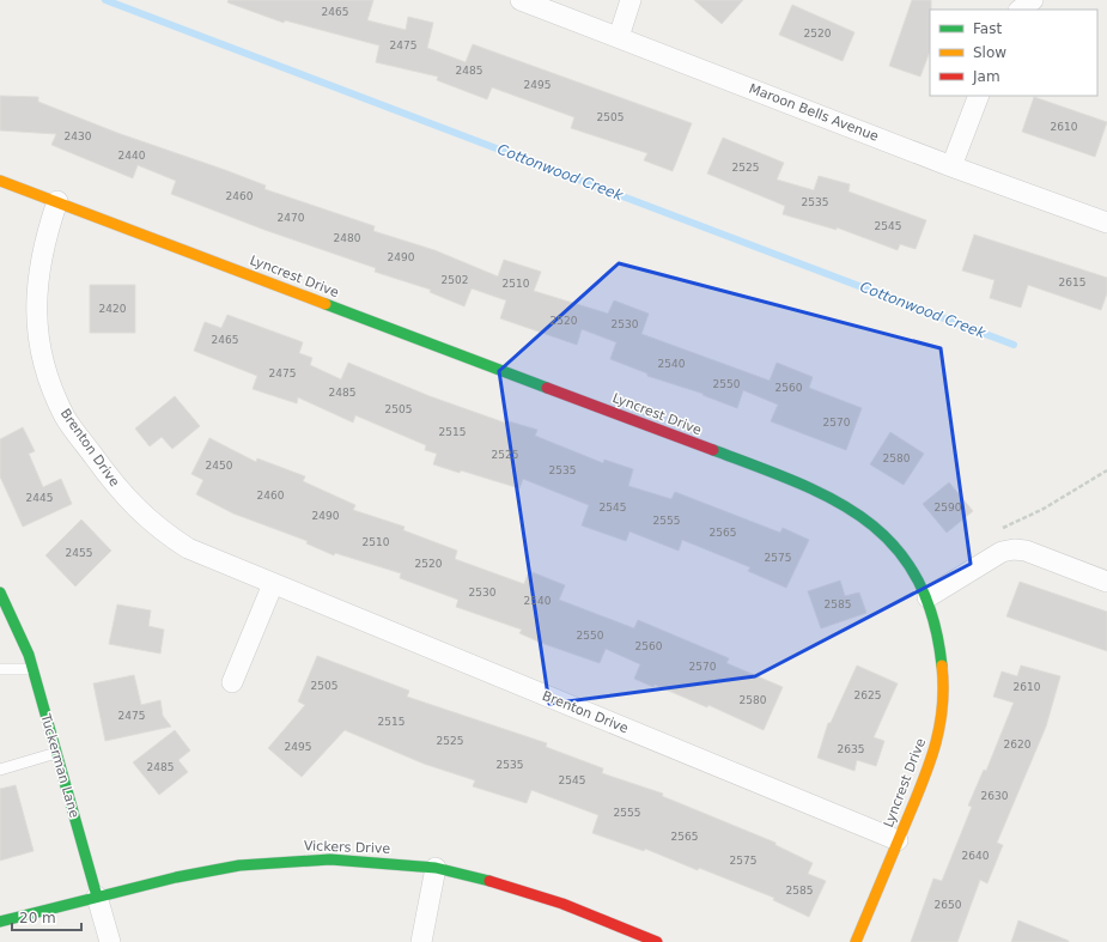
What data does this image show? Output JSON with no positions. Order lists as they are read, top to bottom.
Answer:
{
  "streets": {
    "street": [
      "Maroon Bells Avenue",
      "Lyncrest Drive",
      "Brenton Drive",
      "Tuckerman Lane",
      "Vickers Drive"
    ]
  },
  "crossings": [
    ["Lyncrest Drive", "Brenton Drive"],
    ["Tuckerman Lane", "Vickers Drive"]
  ],
  "water": ["Cottonwood Creek"],
  "house_numbers": [
    "2465",
    "2520",
    "2475",
    "2485",
    "2495",
    "2505",
    "2610",
    "2430",
    "2440",
    "2525",
    "2460",
    "2535",
    "2470",
    "2545",
    "2480",
    "2490",
    "2502",
    "2615",
    "2510",
    "2420",
    "2520",
    "2530",
    "2465",
    "2540",
    "2475",
    "2550",
    "2560",
    "2485",
    "2505",
    "2570",
    "2515",
    "2525",
    "2580",
    "2450",
    "2535",
    "2460",
    "2445",
    "2545",
    "2590",
    "2490",
    "2555",
    "2565",
    "2510",
    "2455",
    "2575",
    "2520",
    "2530",
    "2540",
    "2585",
    "2550",
    "2560",
    "2570",
    "2505",
    "2610",
    "2625",
    "2580",
    "2475",
    "2515",
    "2525",
    "2620",
    "2495",
    "2635",
    "2535",
    "2485",
    "2545",
    "2630",
    "2555",
    "2565",
    "2640",
    "2575",
    "2585",
    "2650"
  ],
  "legend": ["Fast", "Slow", "Jam"],
  "scale_bar": "20 m"
}
